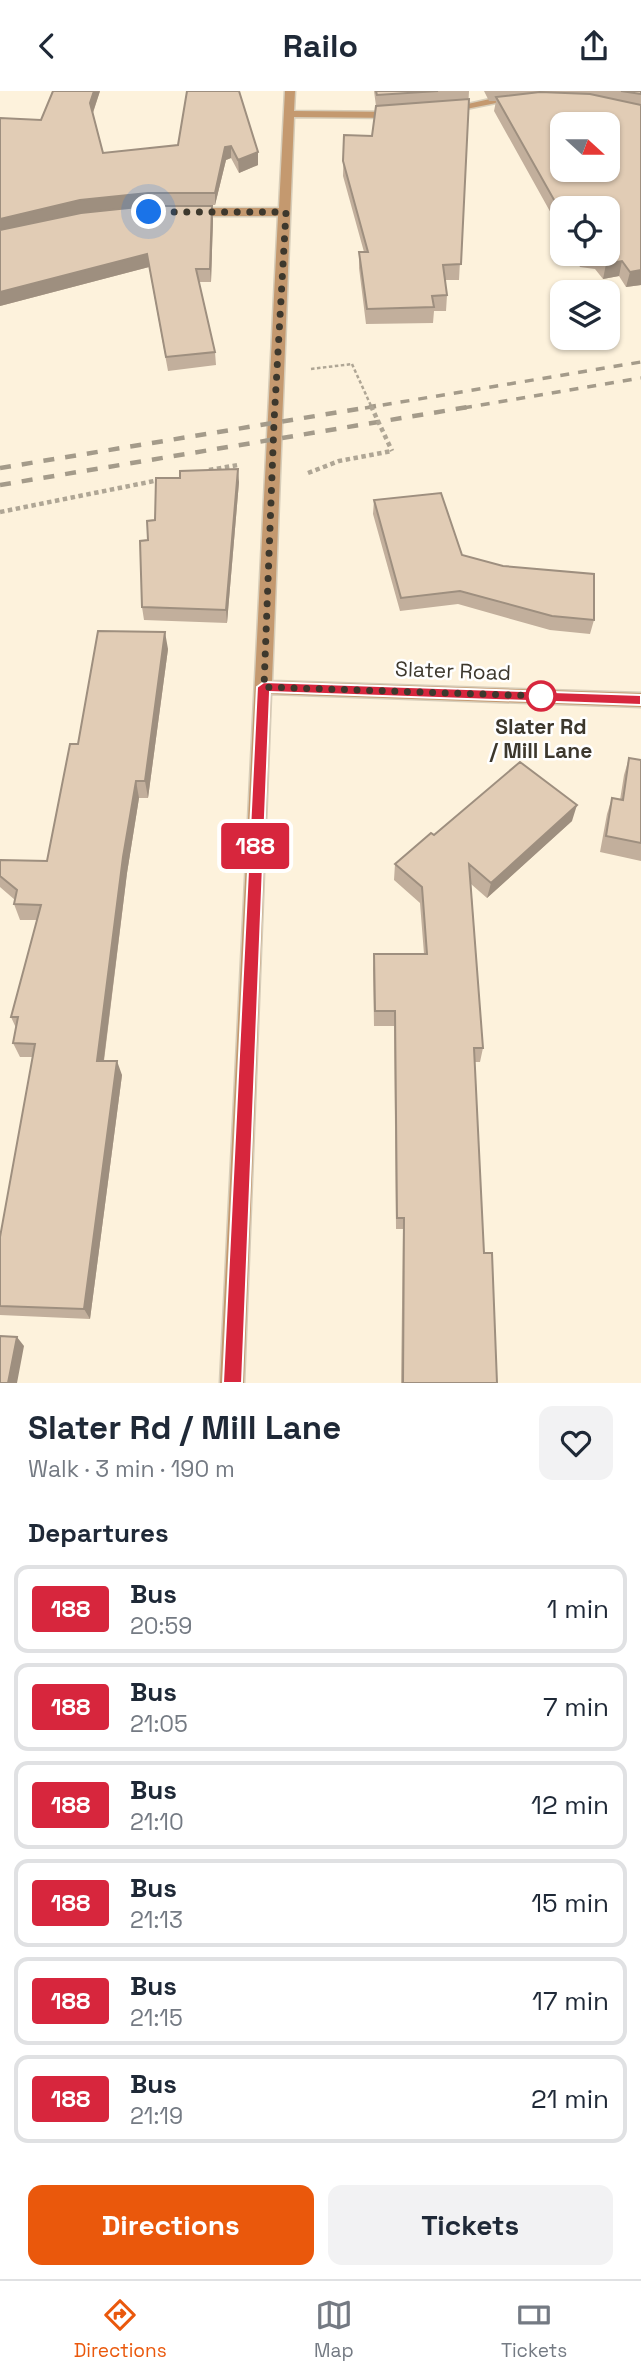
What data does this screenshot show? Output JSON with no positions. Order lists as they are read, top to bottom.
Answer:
{
  "streets": {
    "street": ["Slater Road"]
  },
  "places": ["Slater Rd / Mill Lane"],
  "lines": ["bus line 188"],
  "north": "right",
  "page": {
    "header": "Railo",
    "on_map": "188",
    "heading": [
      ["Slater Rd / Mill Lane", "Walk · 3 min · 190 m"],
      "Departures"
    ],
    "list": [
      {
        "mark": "188",
        "name": "Bus",
        "note": "20:59",
        "value": "1 min"
      },
      {
        "mark": "188",
        "name": "Bus",
        "note": "21:05",
        "value": "7 min"
      },
      {
        "mark": "188",
        "name": "Bus",
        "note": "21:10",
        "value": "12 min"
      },
      {
        "mark": "188",
        "name": "Bus",
        "note": "21:13",
        "value": "15 min"
      },
      {
        "mark": "188",
        "name": "Bus",
        "note": "21:15",
        "value": "17 min"
      },
      {
        "mark": "188",
        "name": "Bus",
        "note": "21:19",
        "value": "21 min"
      }
    ],
    "buttons": ["Directions", "Tickets"],
    "tabs": ["Directions", "Map", "Tickets"]
  }
}
